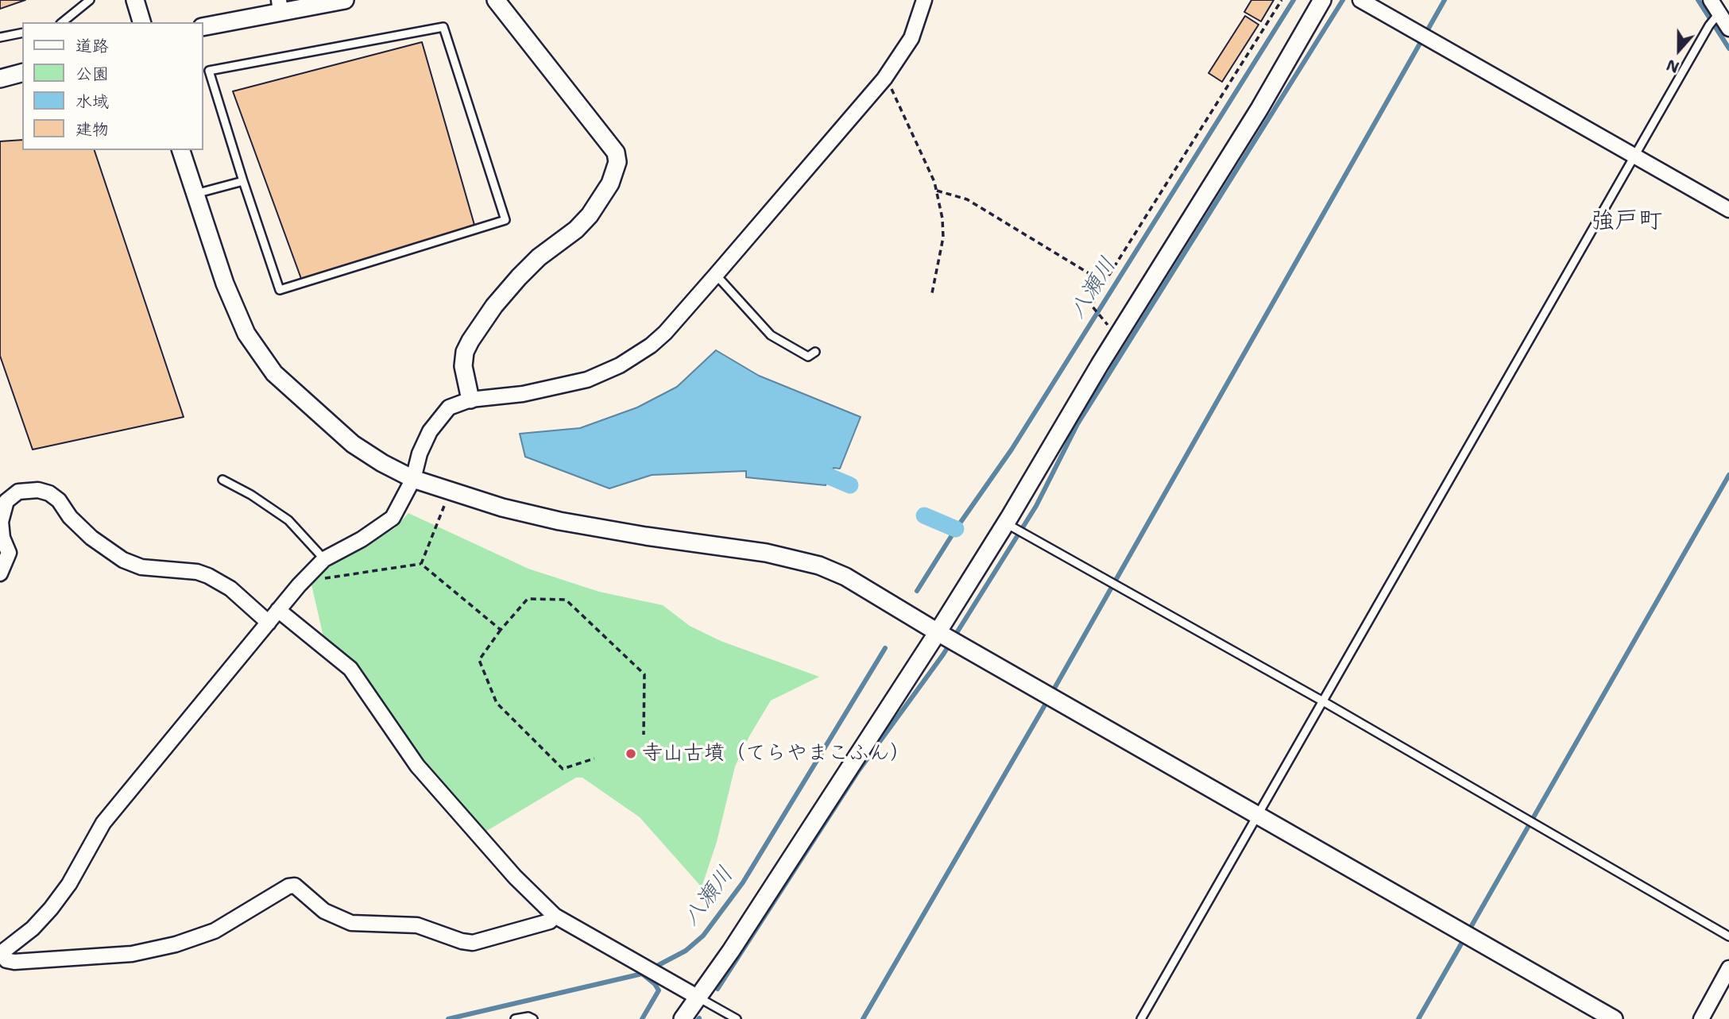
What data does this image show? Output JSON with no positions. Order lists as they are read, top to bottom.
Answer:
{
  "districts": ["強戸町"],
  "water": ["八瀬川"],
  "places": ["寺山古墳（てらやまこふん）"],
  "legend": [
    "道路",
    "公園",
    "水域",
    "建物"
  ],
  "north": "bottom"
}
